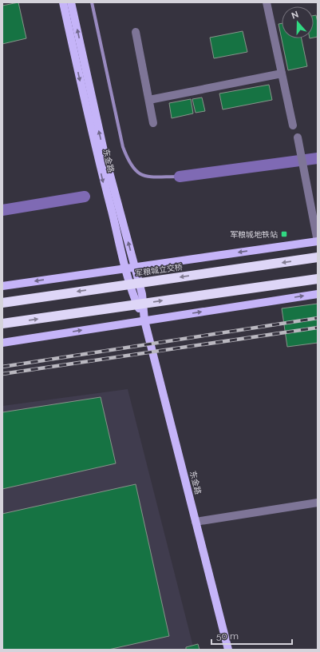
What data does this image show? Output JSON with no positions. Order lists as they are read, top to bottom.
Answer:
{
  "streets": {
    "highway": ["军粮城立交桥"],
    "main road": ["东金路"]
  },
  "places": {
    "transit": ["军粮城地铁站"]
  },
  "scale_bar": "50 m",
  "north": "top"
}
